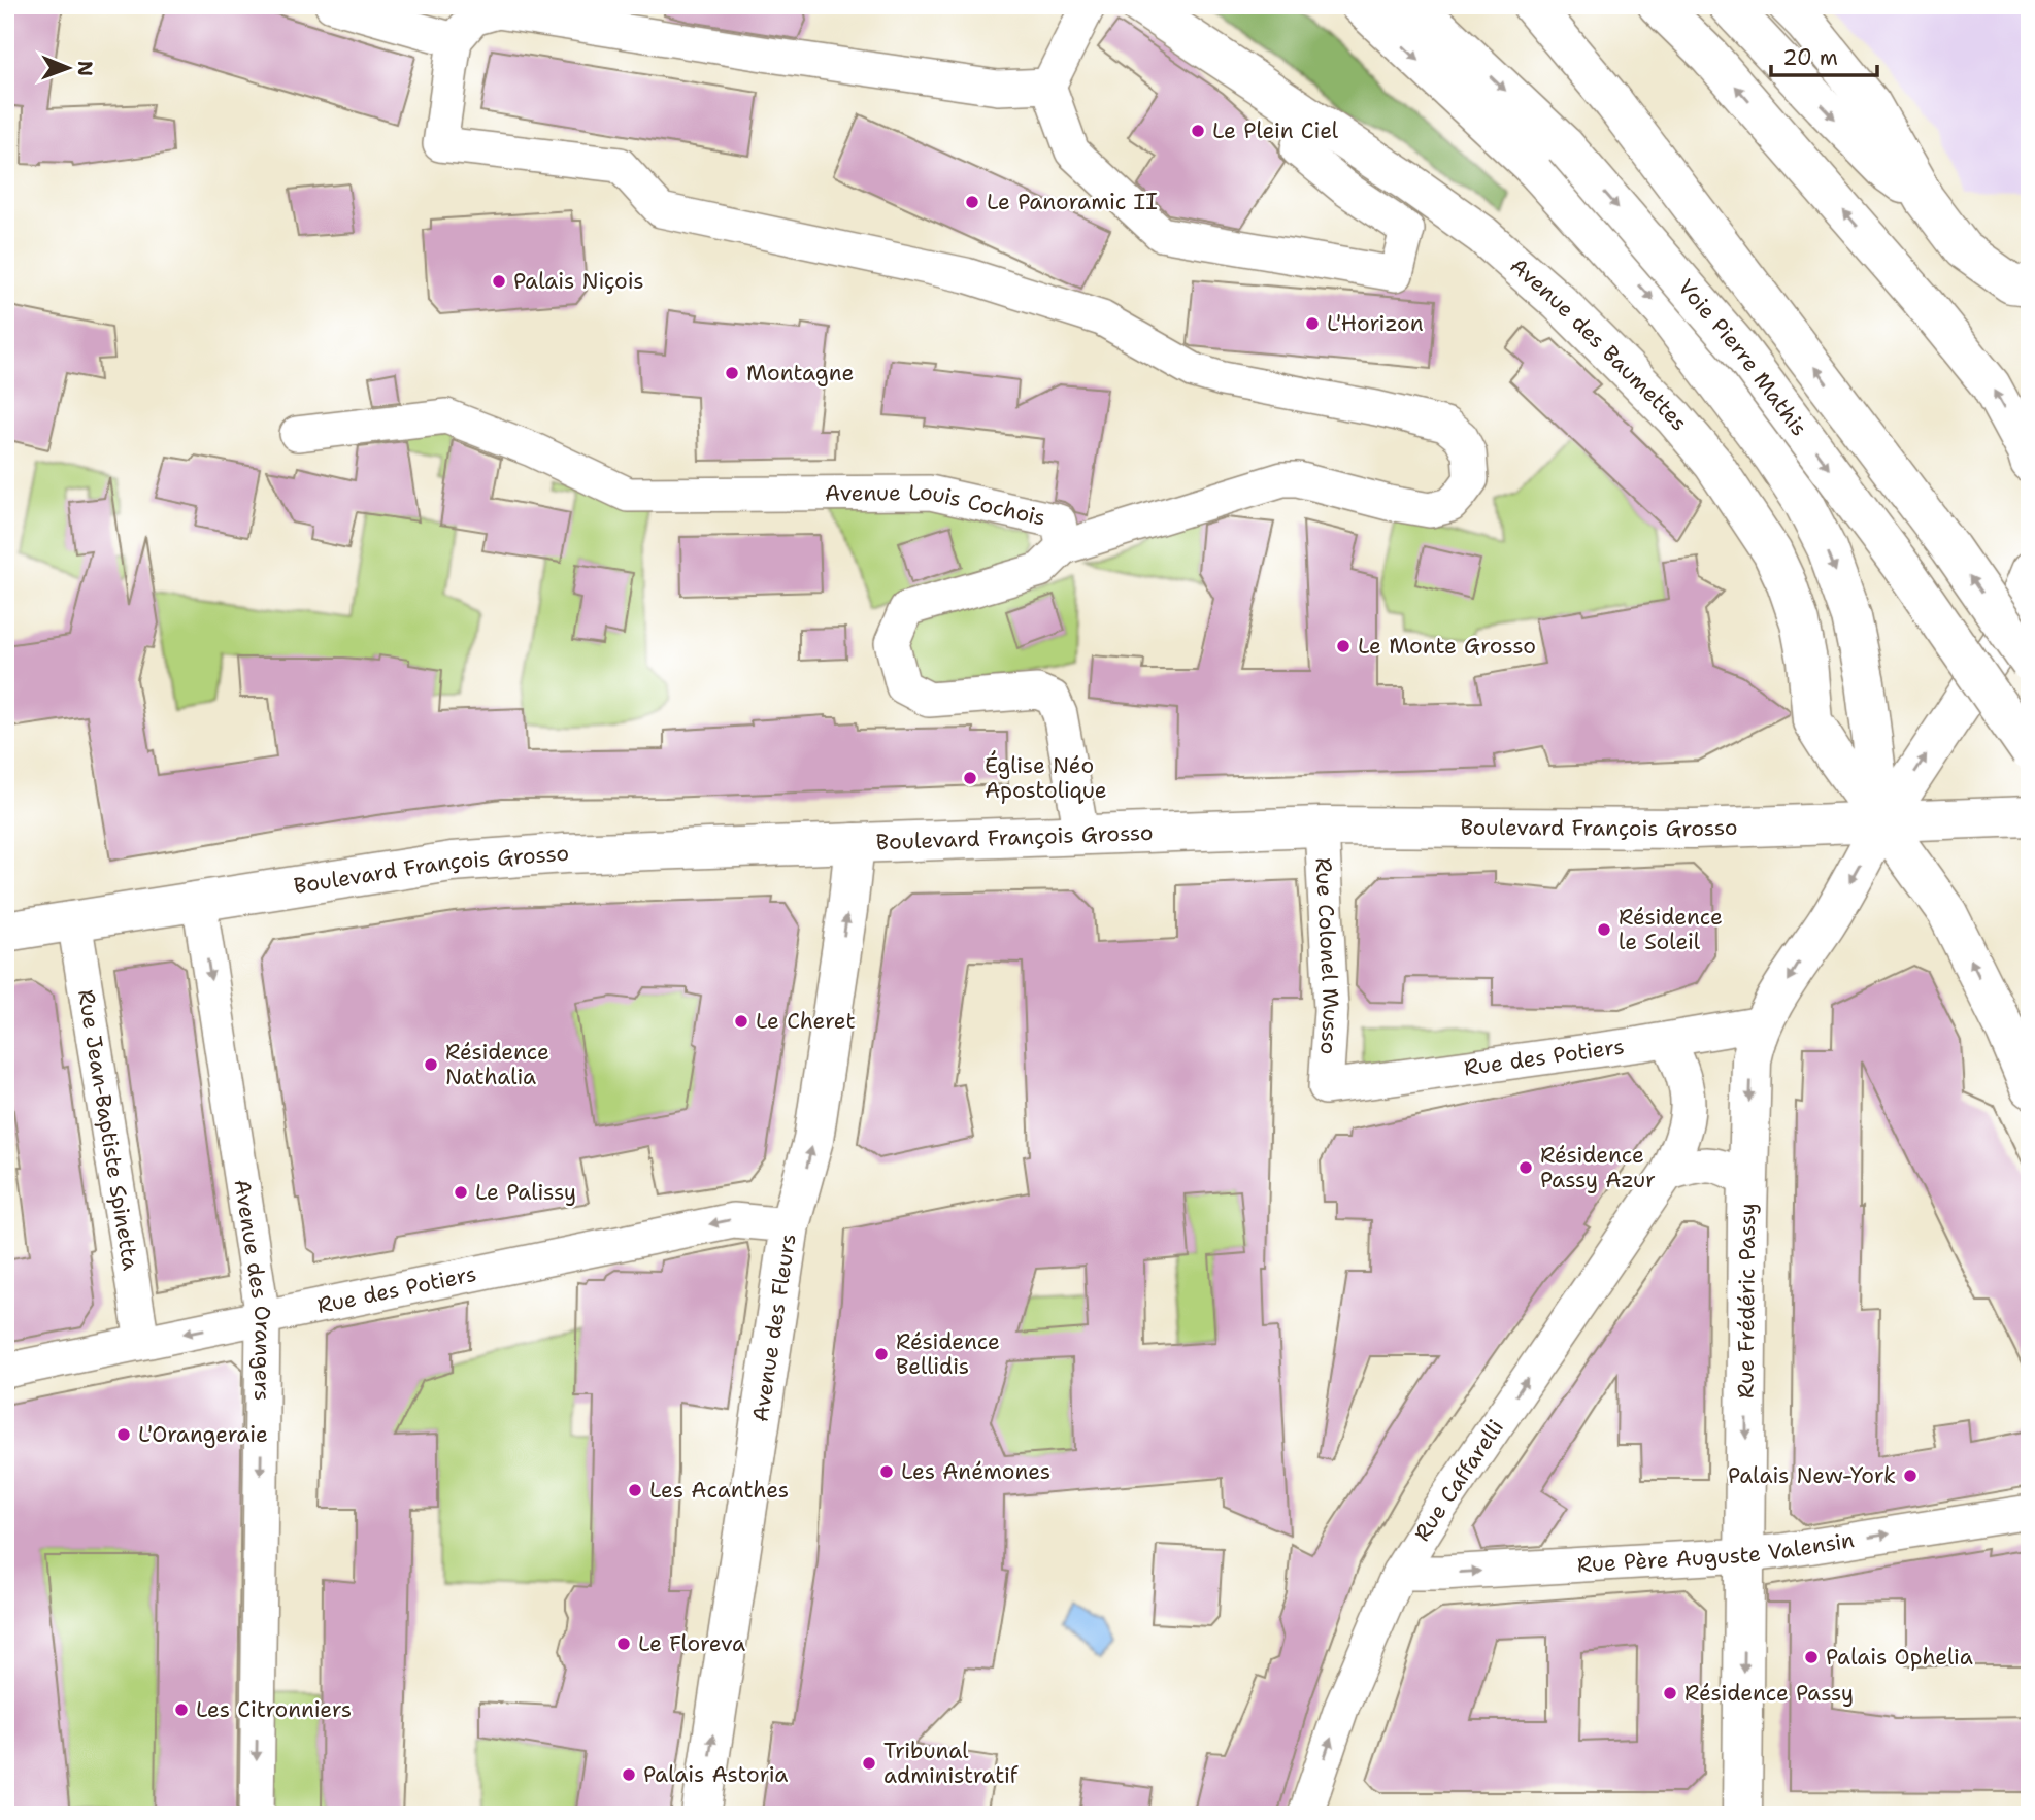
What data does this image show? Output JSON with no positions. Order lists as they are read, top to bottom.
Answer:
{
  "streets": {
    "main road": [
      "Avenue des Baumettes",
      "Voie Pierre Mathis",
      "Boulevard François Grosso",
      "Rue Frédéric Passy",
      "Avenue des Fleurs"
    ],
    "street": [
      "Avenue Louis Cochois",
      "Rue Colonel Musso",
      "Rue des Potiers",
      "Rue Jean-Baptiste Spinetta",
      "Avenue des Orangers",
      "Rue Caffarelli",
      "Rue Père Auguste Valensin"
    ]
  },
  "crossings": [
    ["Avenue des Baumettes", "Boulevard François Grosso"],
    ["Avenue des Baumettes", "Rue Frédéric Passy"],
    ["Avenue Louis Cochois", "Boulevard François Grosso"],
    ["Boulevard François Grosso", "Rue Colonel Musso"],
    ["Boulevard François Grosso", "Rue Jean-Baptiste Spinetta"],
    ["Boulevard François Grosso", "Avenue des Orangers"],
    ["Boulevard François Grosso", "Rue Frédéric Passy"],
    ["Boulevard François Grosso", "Avenue des Fleurs"],
    ["Rue Colonel Musso", "Rue des Potiers"],
    ["Rue des Potiers", "Rue Jean-Baptiste Spinetta"],
    ["Rue des Potiers", "Avenue des Orangers"],
    ["Rue des Potiers", "Rue Frédéric Passy"],
    ["Rue des Potiers", "Avenue des Fleurs"],
    ["Rue des Potiers", "Rue Caffarelli"],
    ["Rue Frédéric Passy", "Rue Père Auguste Valensin"],
    ["Rue Caffarelli", "Rue Père Auguste Valensin"]
  ],
  "one_way": [
    "Rue des Potiers",
    "Avenue des Orangers",
    "Avenue des Fleurs",
    "Rue Caffarelli",
    "Rue Père Auguste Valensin"
  ],
  "places": [
    "Le Plein Ciel",
    "Le Panoramic II",
    "Palais Niçois",
    "L'Horizon",
    "Montagne",
    "Le Monte Grosso",
    "Église Néo Apostolique",
    "Résidence le Soleil",
    "Le Cheret",
    "Résidence Nathalia",
    "Résidence Passy Azur",
    "Le Palissy",
    "Résidence Bellidis",
    "L'Orangeraie",
    "Les Anémones",
    "Palais New-York",
    "Les Acanthes",
    "Le Floreva",
    "Palais Ophelia",
    "Résidence Passy",
    "Les Citronniers",
    "Tribunal administratif",
    "Palais Astoria"
  ],
  "scale_bar": "20 m",
  "north": "right"
}
